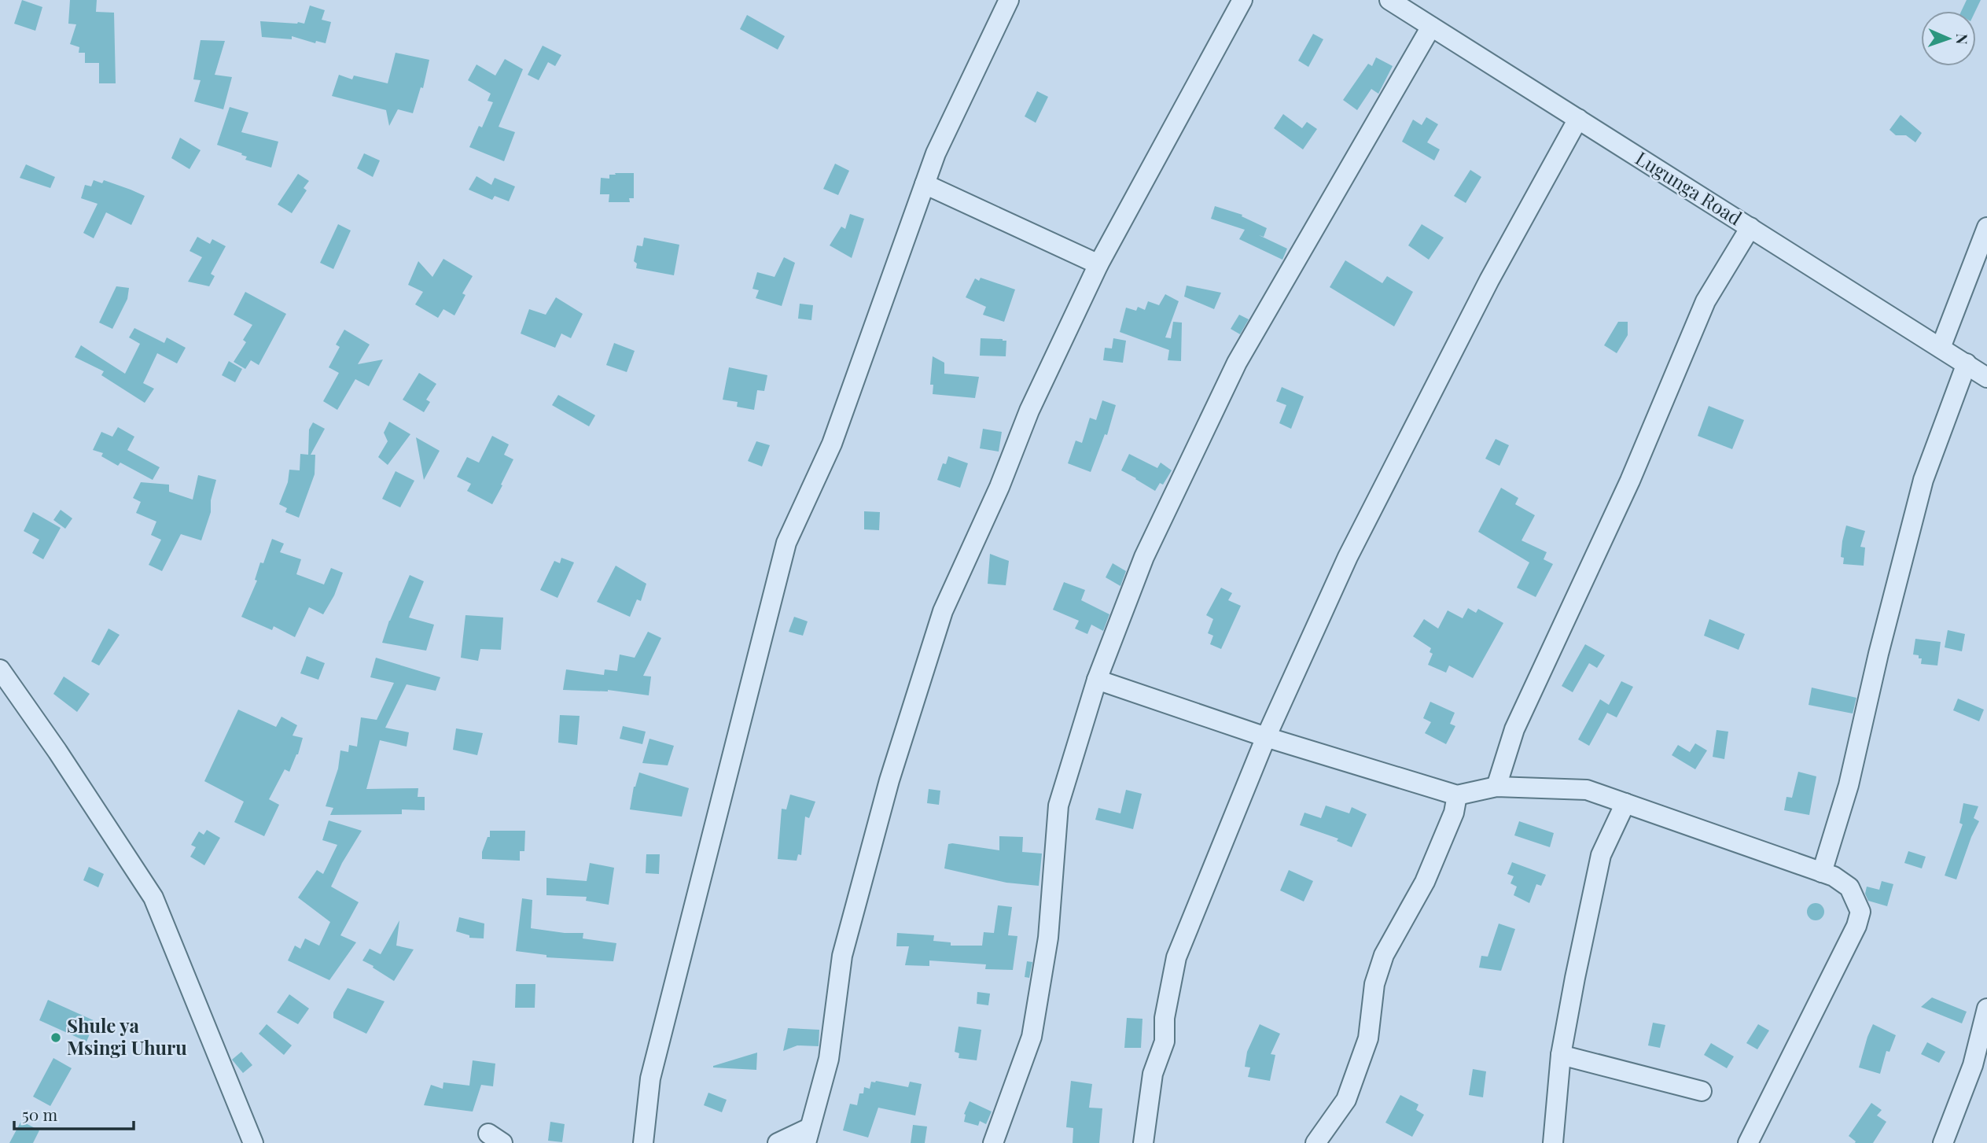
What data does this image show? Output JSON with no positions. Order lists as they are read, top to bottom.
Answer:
{
  "streets": {
    "street": ["Lugunga Road"]
  },
  "places": ["Shule ya Msingi Uhuru"],
  "scale_bar": "50 m",
  "north": "right"
}
